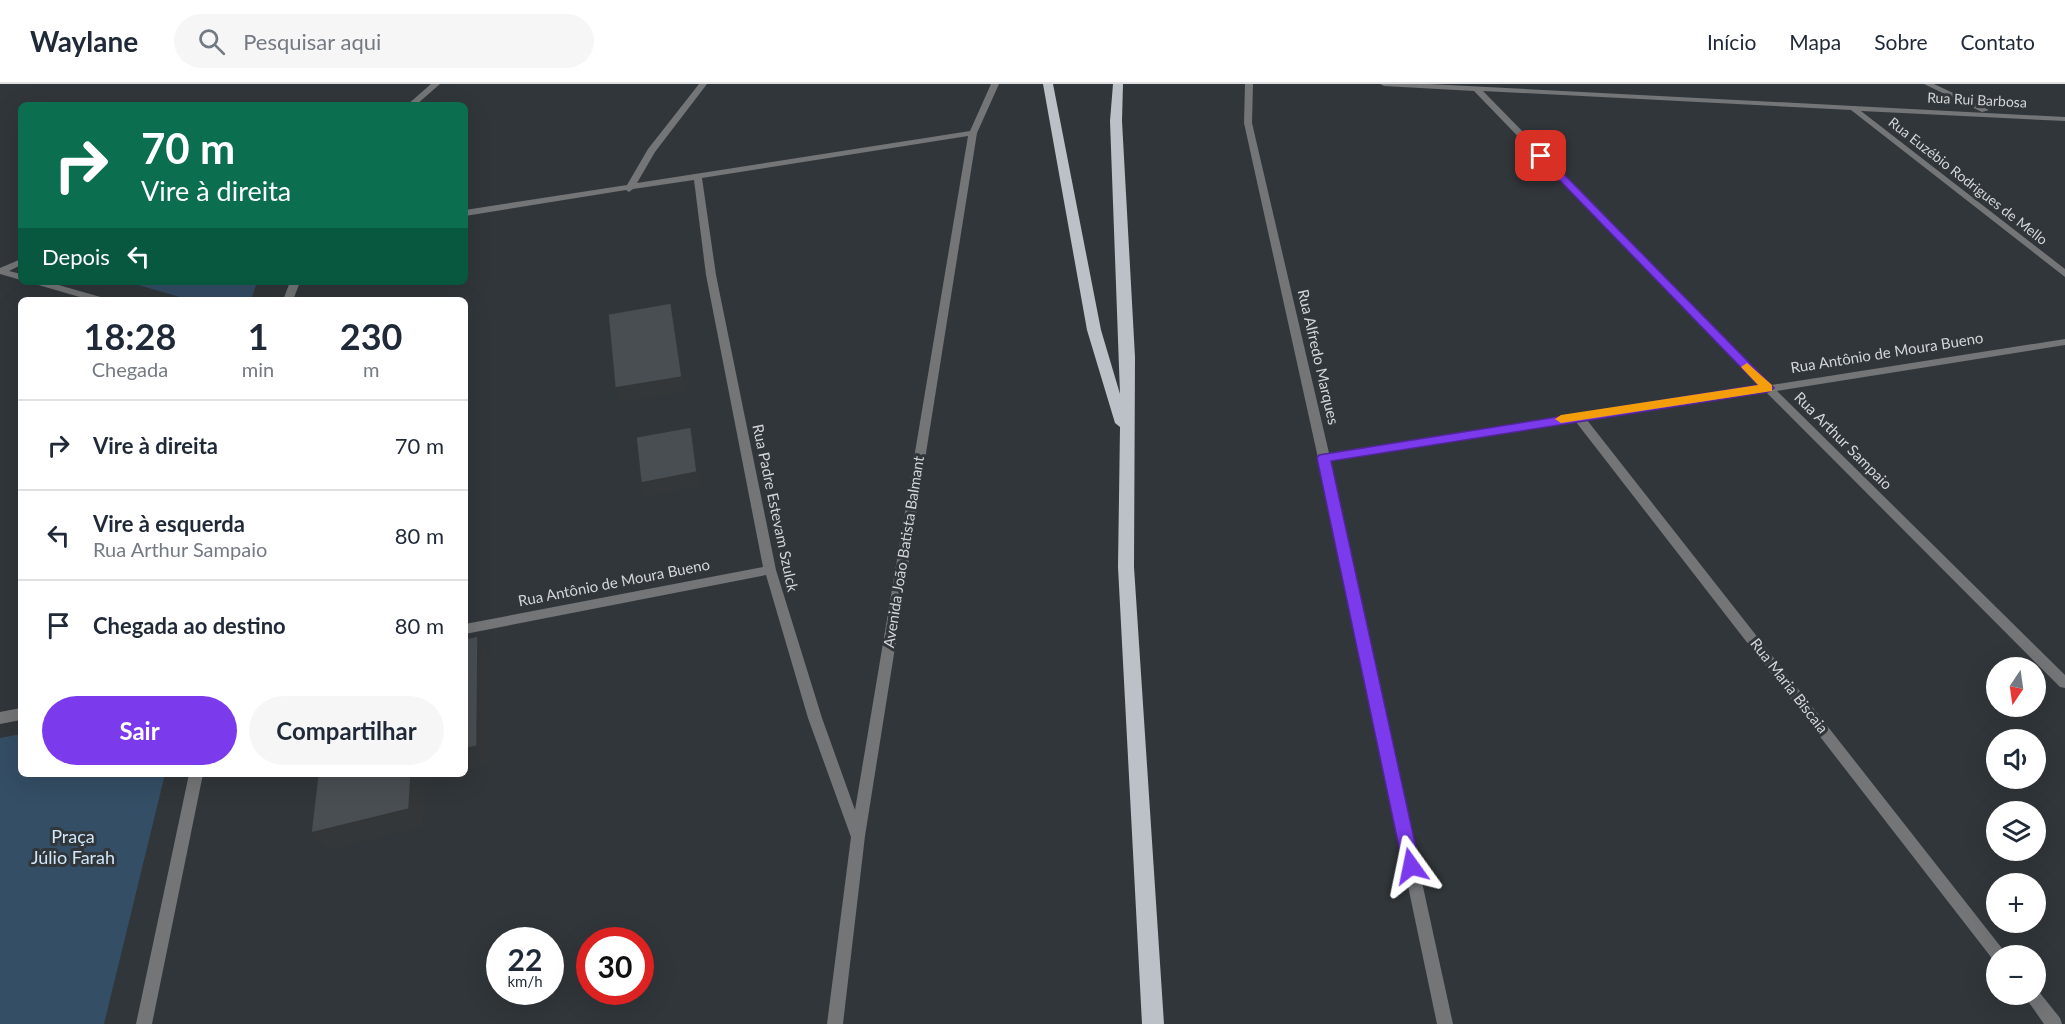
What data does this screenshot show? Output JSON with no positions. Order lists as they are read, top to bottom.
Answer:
{
  "streets": {
    "street": [
      "Rua Rui Barbosa",
      "Rua Euzébio Rodrigues de Mello",
      "Rua Antônio de Moura Bueno",
      "Rua Alfredo Marques",
      "Rua Arthur Sampaio",
      "Rua Padre Estevam Szulck",
      "Avenida João Batista Balmant",
      "Rua Maria Biscaia"
    ]
  },
  "crossings": [
    ["Rua Rui Barbosa", "Rua Euzébio Rodrigues de Mello"],
    ["Rua Rui Barbosa", "Rua Arthur Sampaio"],
    ["Rua Antônio de Moura Bueno", "Rua Alfredo Marques"],
    ["Rua Antônio de Moura Bueno", "Rua Arthur Sampaio"],
    ["Rua Antônio de Moura Bueno", "Rua Padre Estevam Szulck"],
    ["Rua Antônio de Moura Bueno", "Rua Maria Biscaia"],
    ["Rua Padre Estevam Szulck", "Avenida João Batista Balmant"]
  ],
  "parks": ["Praça Júlio Farah"],
  "north": "bottom",
  "page": {
    "header": "Waylane",
    "search": "Pesquisar aqui",
    "nav": [
      "Início",
      "Mapa",
      "Sobre",
      "Contato"
    ],
    "turn": ["70 m", "Vire à direita"],
    "then": "Depois",
    "eta": [
      "18:28",
      "Chegada",
      "1",
      "min",
      "230",
      "m"
    ],
    "list": [
      {
        "name": "Vire à direita",
        "value": "70 m"
      },
      {
        "name": "Vire à esquerda",
        "note": "Rua Arthur Sampaio",
        "value": "80 m"
      },
      {
        "name": "Chegada ao destino",
        "value": "80 m"
      }
    ],
    "map_buttons": ["+", "−"],
    "buttons": ["Sair", "Compartilhar"],
    "speed": "22 km/h",
    "limit": "30"
  }
}
